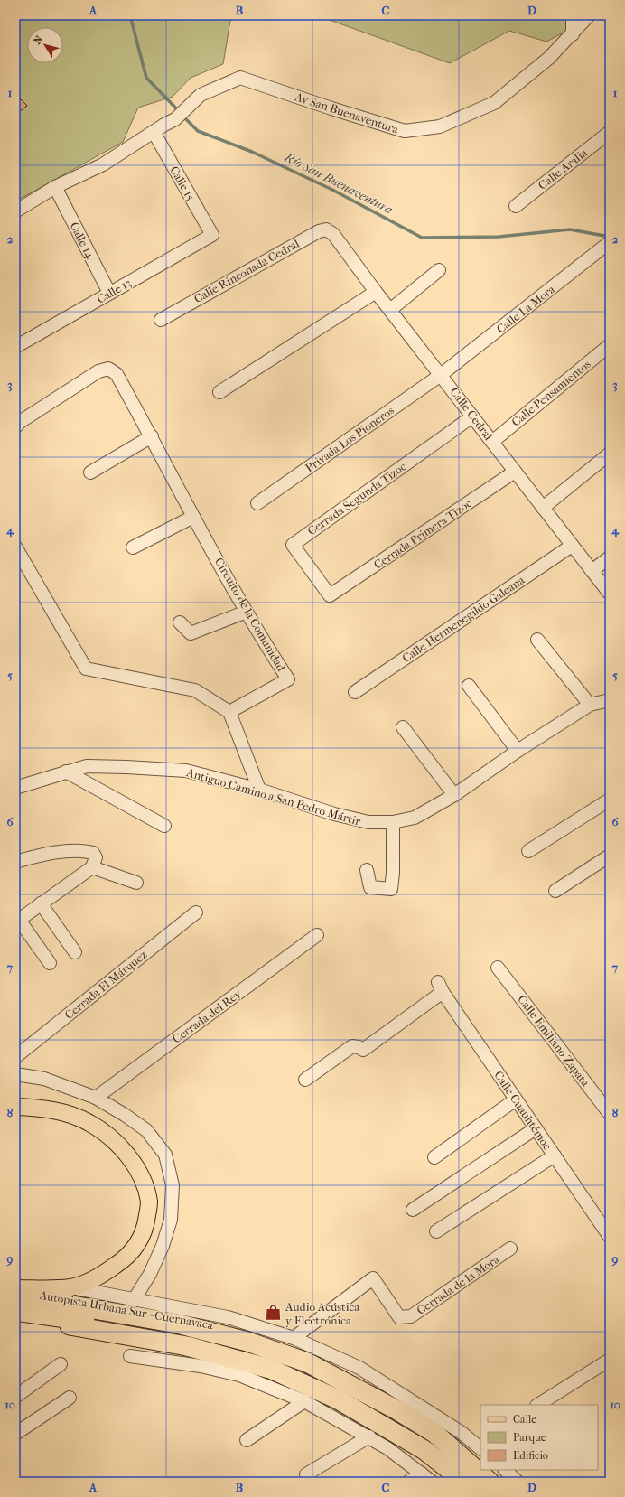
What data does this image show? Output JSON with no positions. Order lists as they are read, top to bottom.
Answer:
{
  "streets": {
    "highway": ["Autopista Urbana Sur - Cuernavaca"],
    "street": [
      "Av San Buenaventura",
      "Calle Aralia",
      "Calle 15",
      "Calle 14",
      "Calle Rinconada Cedral",
      "Calle 13",
      "Calle La Mora",
      "Calle Pensamientos",
      "Calle Cedral",
      "Privada Los Pioneros",
      "Cerrada Segunda Tizoc",
      "Cerrada Primera Tizoc",
      "Circuito de la Comunidad",
      "Calle Hermenegildo Galeana",
      "Antiguo Camino a San Pedro Mártir",
      "Cerrada El Márquez",
      "Cerrada del Rey",
      "Calle Emiliano Zapata",
      "Calle Cuauhtémoc",
      "Cerrada de la Mora"
    ]
  },
  "crossings": [
    ["Av San Buenaventura", "Calle 15"],
    ["Calle 15", "Calle 13"],
    ["Calle 14", "Calle 13"],
    ["Calle Rinconada Cedral", "Calle Cedral"],
    ["Calle La Mora", "Calle Cedral"],
    ["Calle La Mora", "Privada Los Pioneros"],
    ["Calle Pensamientos", "Calle Cedral"],
    ["Calle Cedral", "Privada Los Pioneros"],
    ["Calle Cedral", "Cerrada Segunda Tizoc"],
    ["Calle Cedral", "Cerrada Primera Tizoc"],
    ["Calle Cedral", "Calle Hermenegildo Galeana"],
    ["Cerrada Segunda Tizoc", "Cerrada Primera Tizoc"]
  ],
  "water": ["Río San Buenaventura"],
  "places": {
    "shop": ["Audio Acústica y Electrónica"]
  },
  "legend": ["Calle", "Parque", "Edificio"],
  "north": "top left",
  "grid": {
    "columns": [
      "A",
      "B",
      "C",
      "D"
    ],
    "rows": [
      "1",
      "2",
      "3",
      "4",
      "5",
      "6",
      "7",
      "8",
      "9",
      "10"
    ]
  }
}
